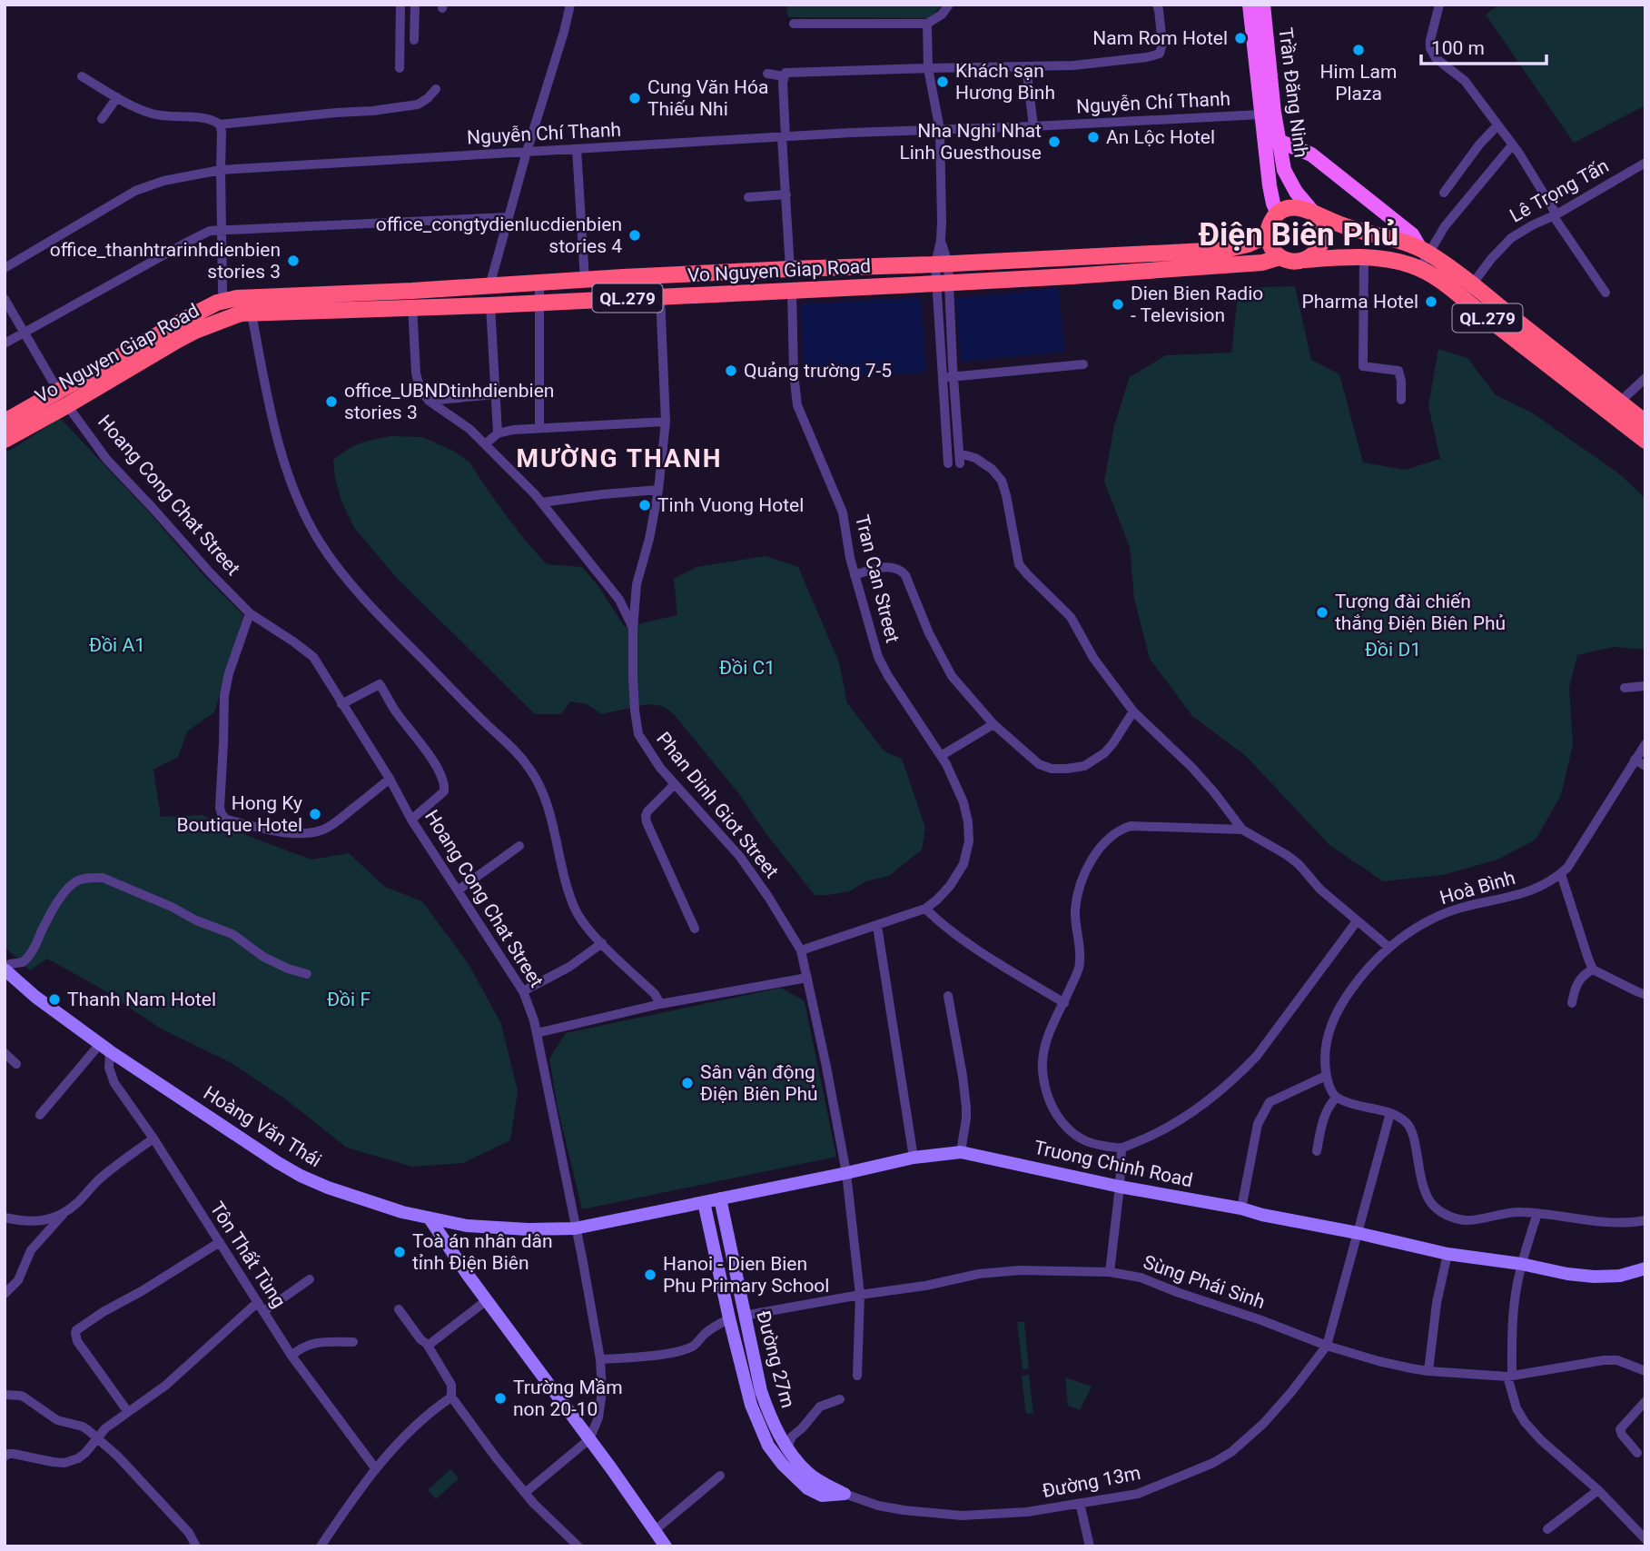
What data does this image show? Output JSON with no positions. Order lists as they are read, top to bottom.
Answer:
{
  "streets": {
    "highway": ["Vo Nguyen Giap Road", "QL.279"],
    "main road": ["Trần Đăng Ninh"],
    "street": [
      "Nguyễn Chí Thanh",
      "Lê Trọng Tấn",
      "Hoang Cong Chat Street",
      "Tran Can Street",
      "Phan Dinh Giot Street",
      "Hoà Bình",
      "Hoàng Văn Thái",
      "Truong Chinh Road",
      "Tôn Thất Tùng",
      "Sùng Phái Sinh",
      "Đường 27m",
      "Đường 13m"
    ]
  },
  "crossings": [
    ["Trần Đăng Ninh", "Nguyễn Chí Thanh"],
    ["Trần Đăng Ninh", "Vo Nguyen Giap Road"],
    ["Trần Đăng Ninh", "QL.279"],
    ["Lê Trọng Tấn", "QL.279"],
    ["Vo Nguyen Giap Road", "QL.279"],
    ["Vo Nguyen Giap Road", "Hoang Cong Chat Street"],
    ["Vo Nguyen Giap Road", "Tran Can Street"],
    ["Vo Nguyen Giap Road", "Phan Dinh Giot Street"],
    ["Hoang Cong Chat Street", "Hoàng Văn Thái"],
    ["Hoang Cong Chat Street", "Truong Chinh Road"],
    ["Tran Can Street", "Phan Dinh Giot Street"],
    ["Phan Dinh Giot Street", "Truong Chinh Road"],
    ["Phan Dinh Giot Street", "Sùng Phái Sinh"],
    ["Hoàng Văn Thái", "Truong Chinh Road"],
    ["Hoàng Văn Thái", "Tôn Thất Tùng"],
    ["Truong Chinh Road", "Đường 27m"],
    ["Truong Chinh Road", "Đường 13m"],
    ["Sùng Phái Sinh", "Đường 27m"],
    ["Sùng Phái Sinh", "Đường 13m"],
    ["Đường 27m", "Đường 13m"]
  ],
  "districts": ["Điện Biên Phủ", "MƯỜNG THANH"],
  "parks": [
    "Đồi A1",
    "Đồi D1",
    "Đồi C1",
    "Đồi F"
  ],
  "places": [
    "Nam Rom Hotel",
    "Him Lam Plaza",
    "Khách sạn Hương Bình",
    "Cung Văn Hóa Thiếu Nhi",
    "An Lộc Hotel",
    "Nha Nghi Nhat Linh Guesthouse",
    "office_congtydienlucdienbien stories 4",
    "office_thanhtrarinhdienbien stories 3",
    "Pharma Hotel",
    "Dien Bien Radio - Television",
    "Quảng trường 7-5",
    "office_UBNDtinhdienbien stories 3",
    "Tinh Vuong Hotel",
    "Tượng đài chiến thắng Điện Biên Phủ",
    "Hong Ky Boutique Hotel",
    "Thanh Nam Hotel",
    "Sân vận động Điện Biên Phủ",
    "Toà án nhân dân tỉnh Điện Biên",
    "Hanoi - Dien Bien Phu Primary School",
    "Trường Mầm non 20-10"
  ],
  "scale_bar": "100 m"
}
